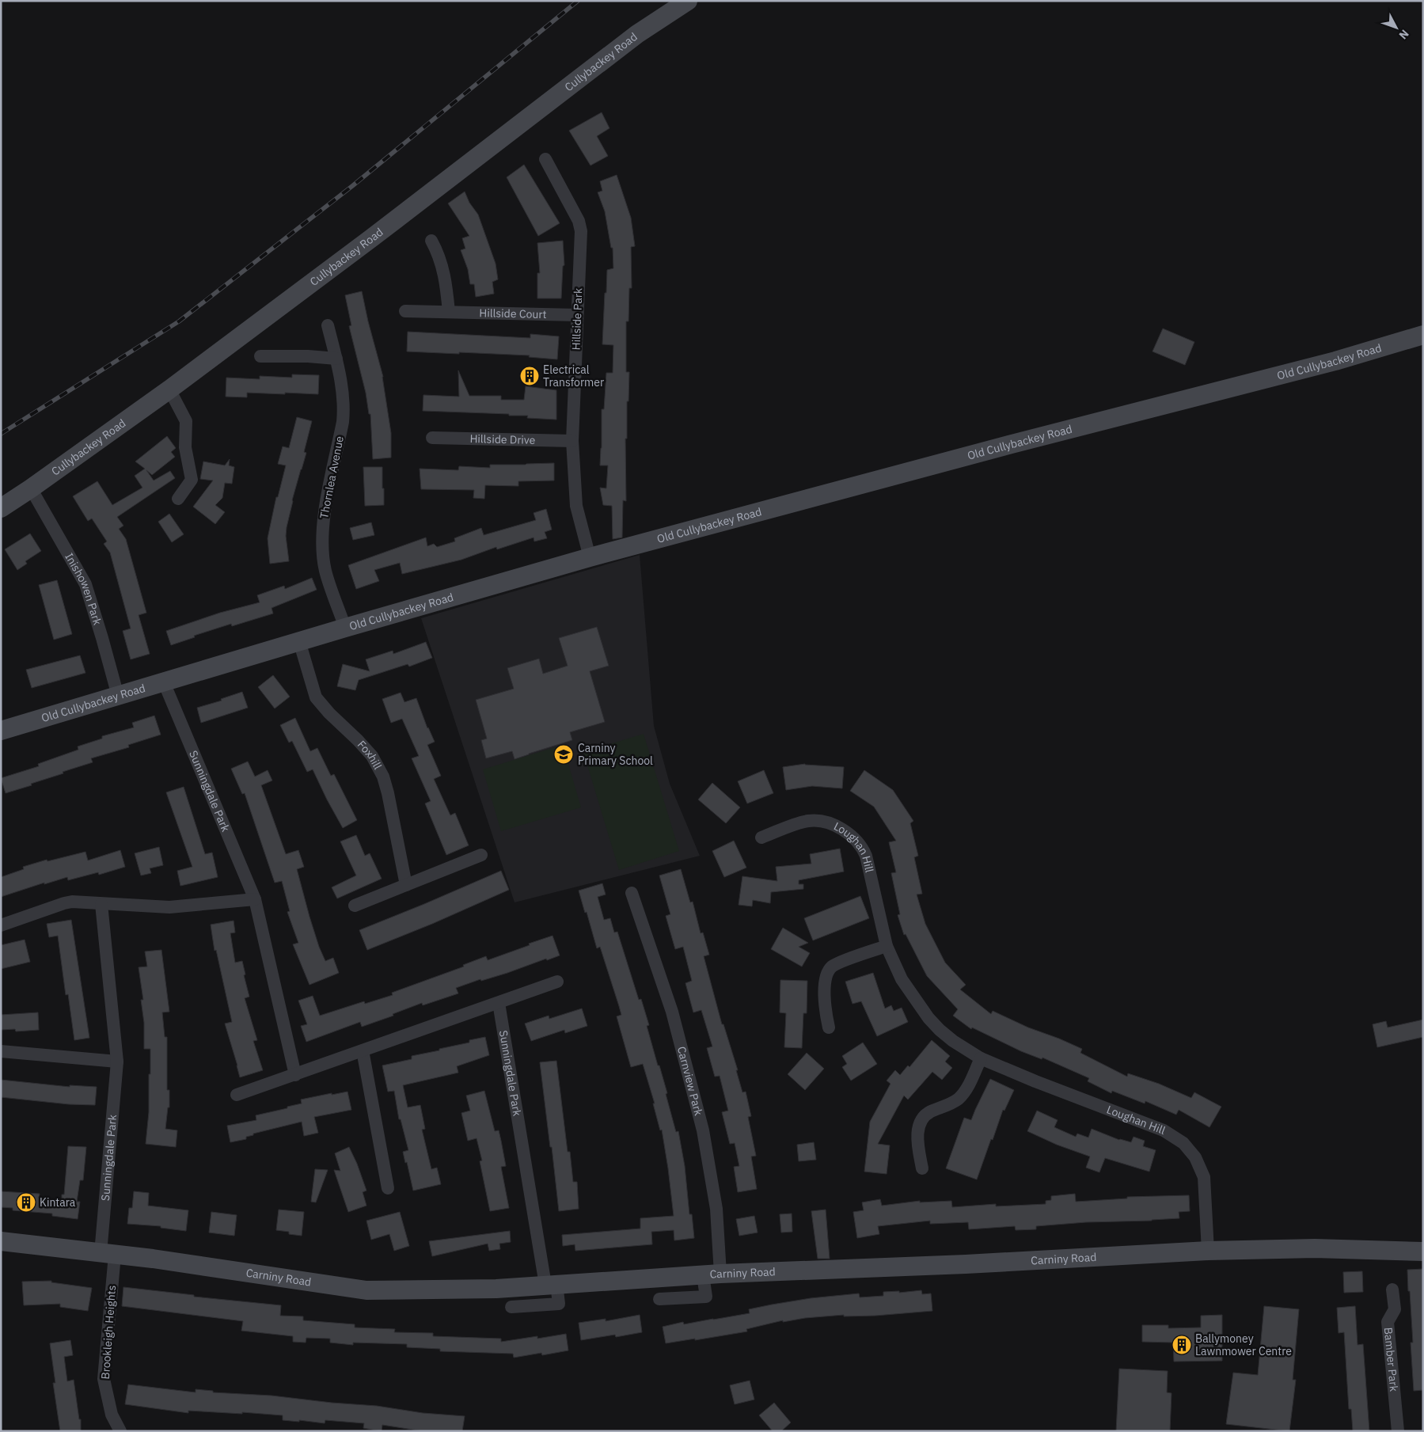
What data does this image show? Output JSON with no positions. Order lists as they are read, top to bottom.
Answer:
{
  "streets": {
    "street": [
      "Cullybackey Road",
      "Hillside Court",
      "Hillside Park",
      "Old Cullybackey Road",
      "Hillside Drive",
      "Thornlea Avenue",
      "Inishowen Park",
      "Foxhill",
      "Sunningdale Park",
      "Loughan Hill",
      "Carnview Park",
      "Carniny Road",
      "Brookleigh Heights",
      "Bamber Park"
    ]
  },
  "crossings": [
    ["Cullybackey Road", "Inishowen Park"],
    ["Hillside Court", "Hillside Park"],
    ["Hillside Park", "Old Cullybackey Road"],
    ["Hillside Park", "Hillside Drive"],
    ["Old Cullybackey Road", "Thornlea Avenue"],
    ["Old Cullybackey Road", "Inishowen Park"],
    ["Old Cullybackey Road", "Foxhill"],
    ["Old Cullybackey Road", "Sunningdale Park"],
    ["Sunningdale Park", "Carniny Road"],
    ["Sunningdale Park", "Brookleigh Heights"],
    ["Loughan Hill", "Carniny Road"],
    ["Carnview Park", "Carniny Road"],
    ["Carniny Road", "Brookleigh Heights"]
  ],
  "places": {
    "building": ["Electrical Transformer", "Kintara", "Ballymoney Lawnmower Centre"],
    "school or university": ["Carniny Primary School"]
  },
  "north": "bottom right"
}
